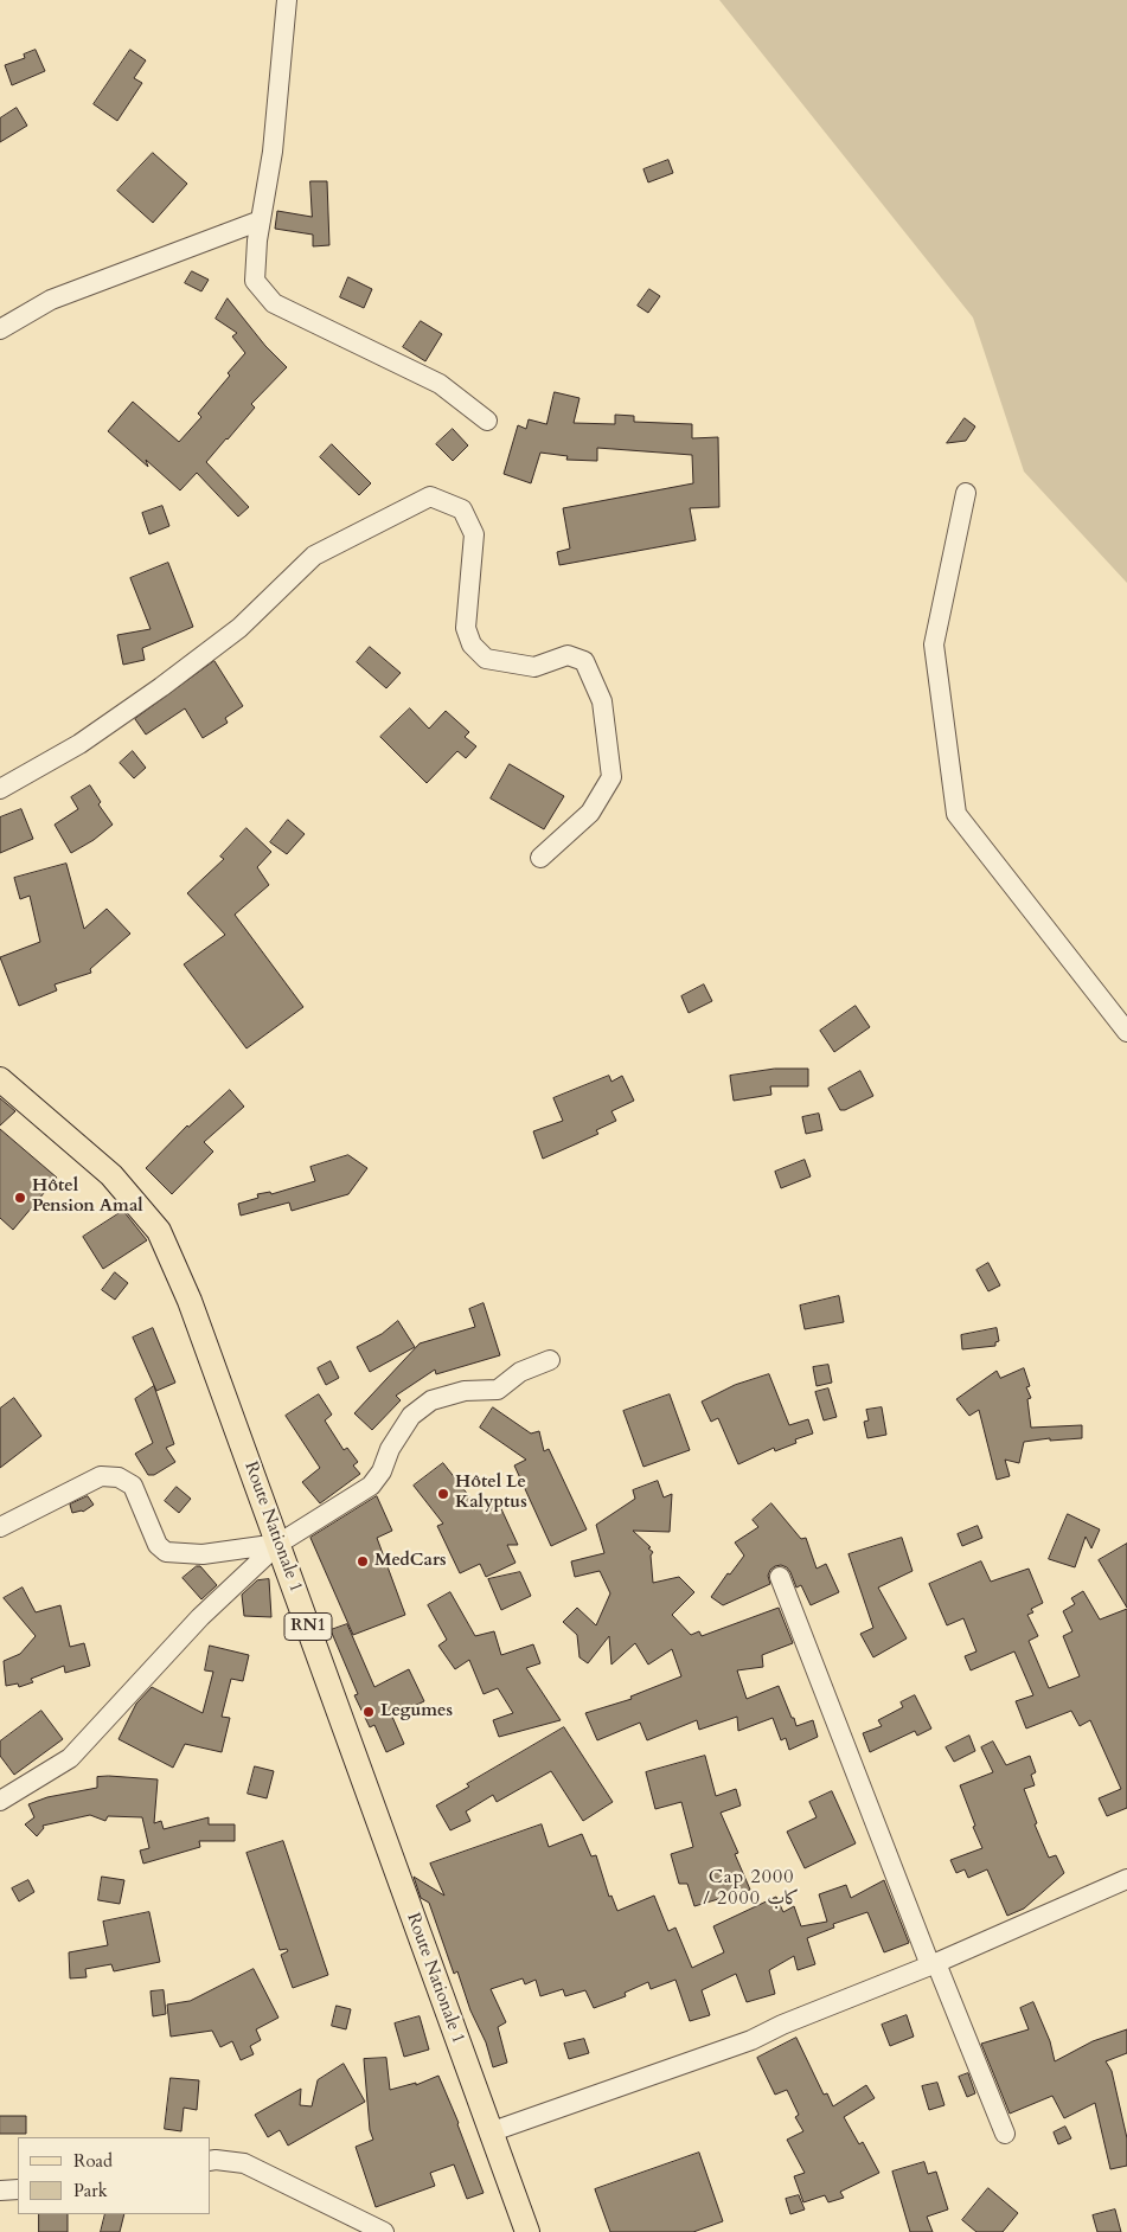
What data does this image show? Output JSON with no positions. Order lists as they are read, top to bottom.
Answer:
{
  "streets": {
    "main road": ["Route Nationale 1", "RN1"]
  },
  "districts": ["Cap 2000 / كاب 2000"],
  "places": [
    "Hôtel Pension Amal",
    "Hôtel Le Kalyptus",
    "MedCars",
    "Legumes"
  ],
  "legend": ["Road", "Park"]
}
